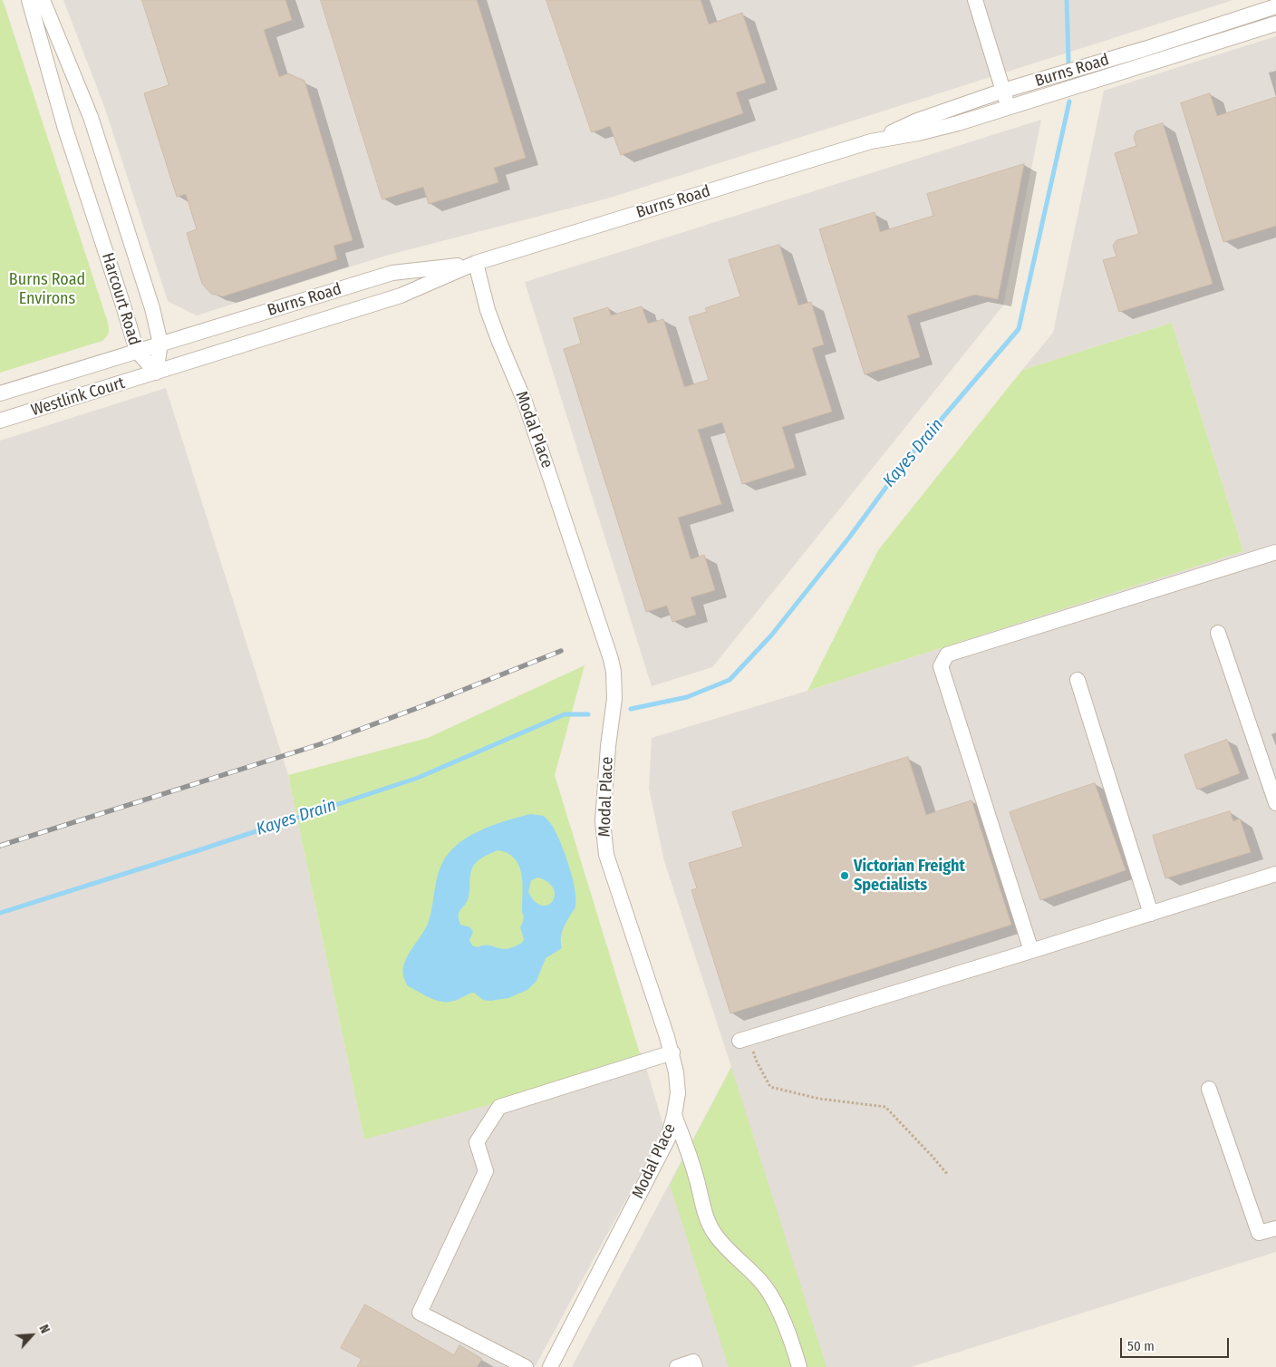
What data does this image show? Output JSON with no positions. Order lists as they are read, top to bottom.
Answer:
{
  "streets": {
    "street": [
      "Burns Road",
      "Harcourt Road",
      "Westlink Court",
      "Modal Place"
    ]
  },
  "crossings": [
    ["Burns Road", "Harcourt Road"],
    ["Burns Road", "Westlink Court"],
    ["Burns Road", "Modal Place"],
    ["Harcourt Road", "Westlink Court"]
  ],
  "water": ["Kayes Drain"],
  "parks": ["Burns Road Environs"],
  "places": ["Victorian Freight Specialists"],
  "scale_bar": "50 m",
  "north": "top right"
}
